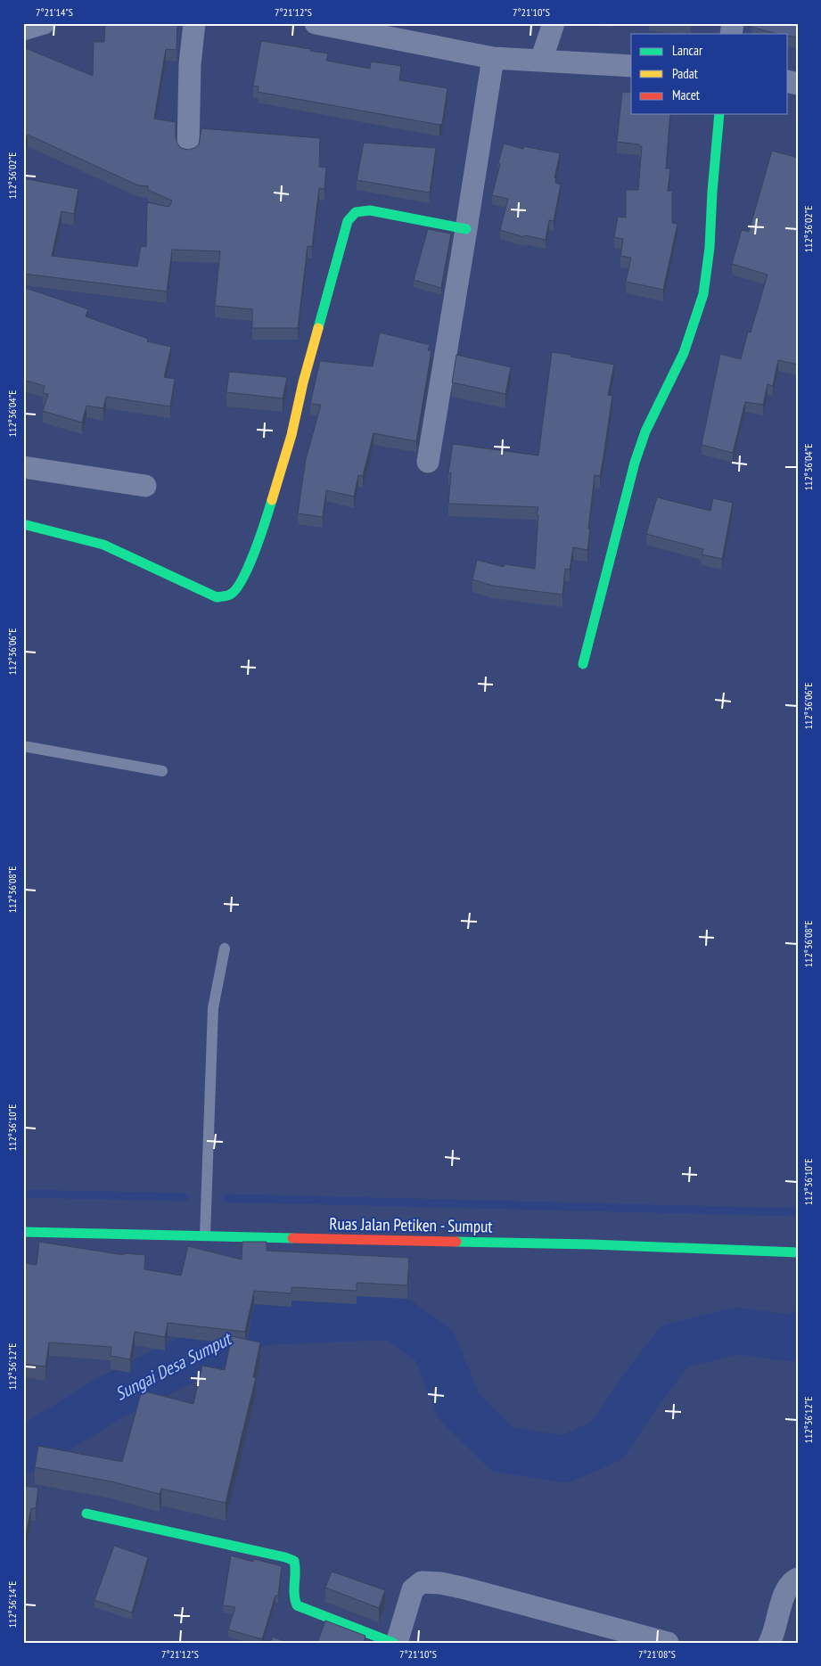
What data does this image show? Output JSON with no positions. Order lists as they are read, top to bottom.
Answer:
{
  "streets": {
    "street": ["Ruas Jalan Petiken - Sumput"]
  },
  "water": ["Sungai Desa Sumput"],
  "legend": ["Lancar", "Padat", "Macet"],
  "coordinates": [
    "7°21'14\"S",
    "7°21'12\"S",
    "7°21'10\"S",
    "112°36'02\"E",
    "112°36'04\"E",
    "112°36'06\"E",
    "112°36'08\"E",
    "112°36'10\"E",
    "112°36'12\"E",
    "112°36'14\"E",
    "7°21'08\"S"
  ]
}
